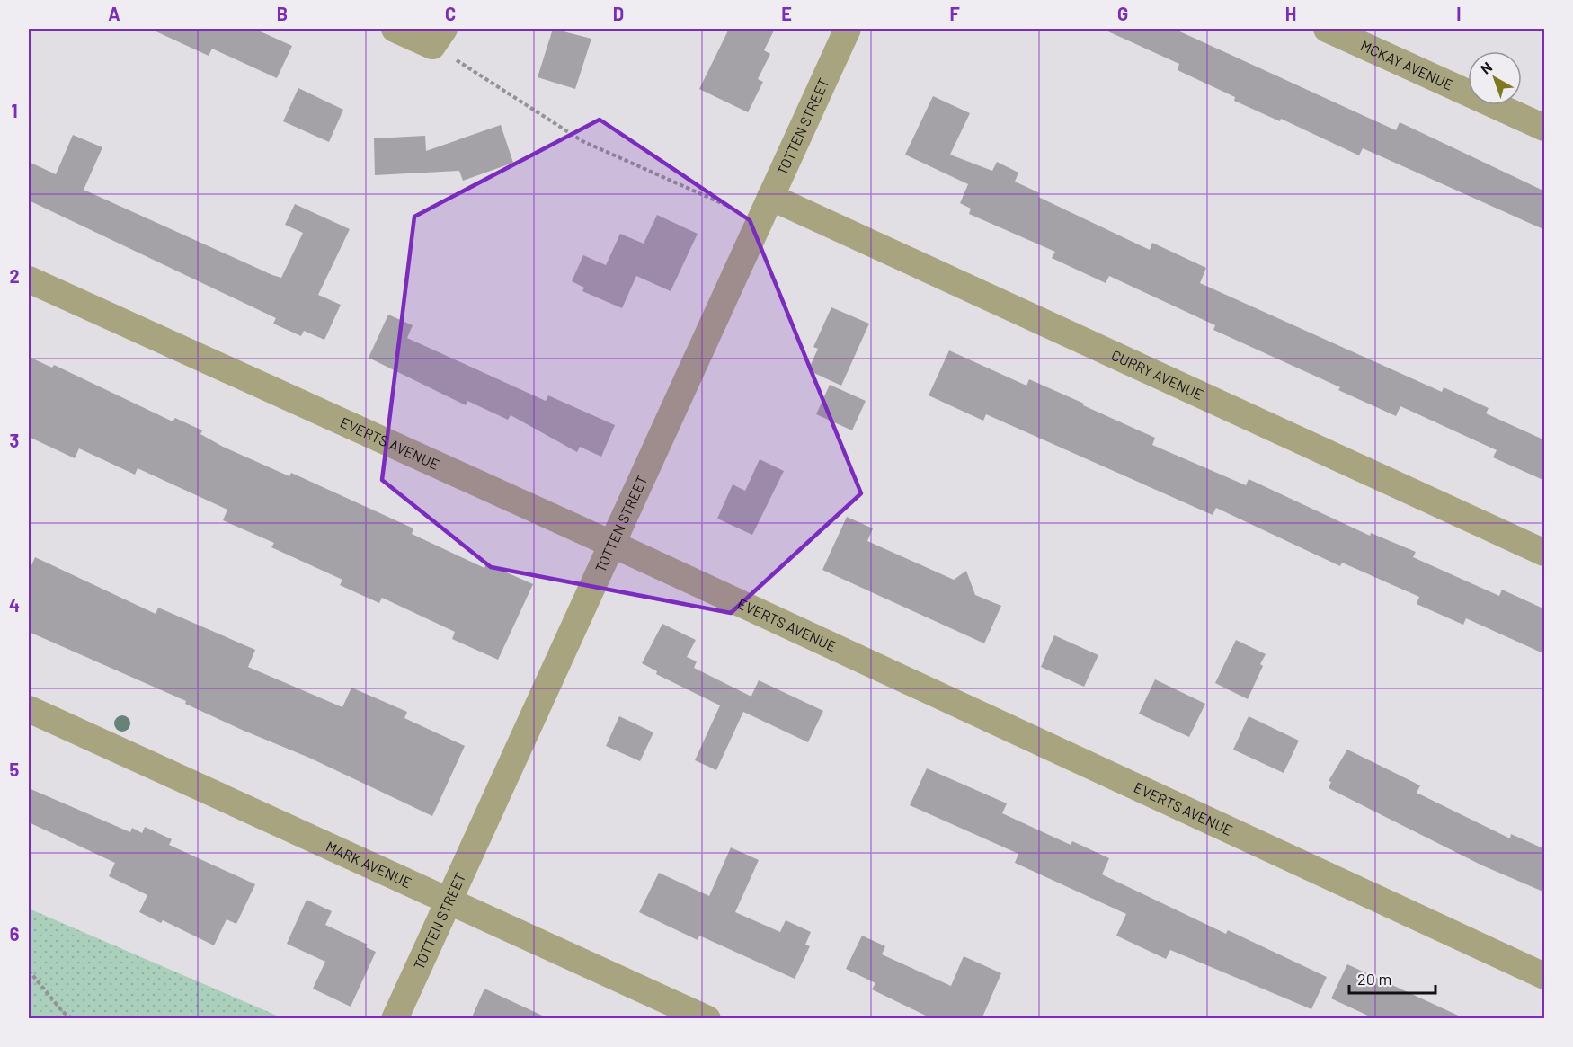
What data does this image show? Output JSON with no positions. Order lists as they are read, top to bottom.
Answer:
{
  "streets": {
    "street": [
      "MCKAY AVENUE",
      "TOTTEN STREET",
      "CURRY AVENUE",
      "EVERTS AVENUE",
      "MARK AVENUE"
    ]
  },
  "crossings": [
    ["TOTTEN STREET", "CURRY AVENUE"],
    ["TOTTEN STREET", "EVERTS AVENUE"],
    ["TOTTEN STREET", "MARK AVENUE"]
  ],
  "scale_bar": "20 m",
  "north": "top left",
  "grid": {
    "columns": [
      "A",
      "B",
      "C",
      "D",
      "E",
      "F",
      "G",
      "H",
      "I"
    ],
    "rows": [
      "1",
      "2",
      "3",
      "4",
      "5",
      "6"
    ]
  }
}
